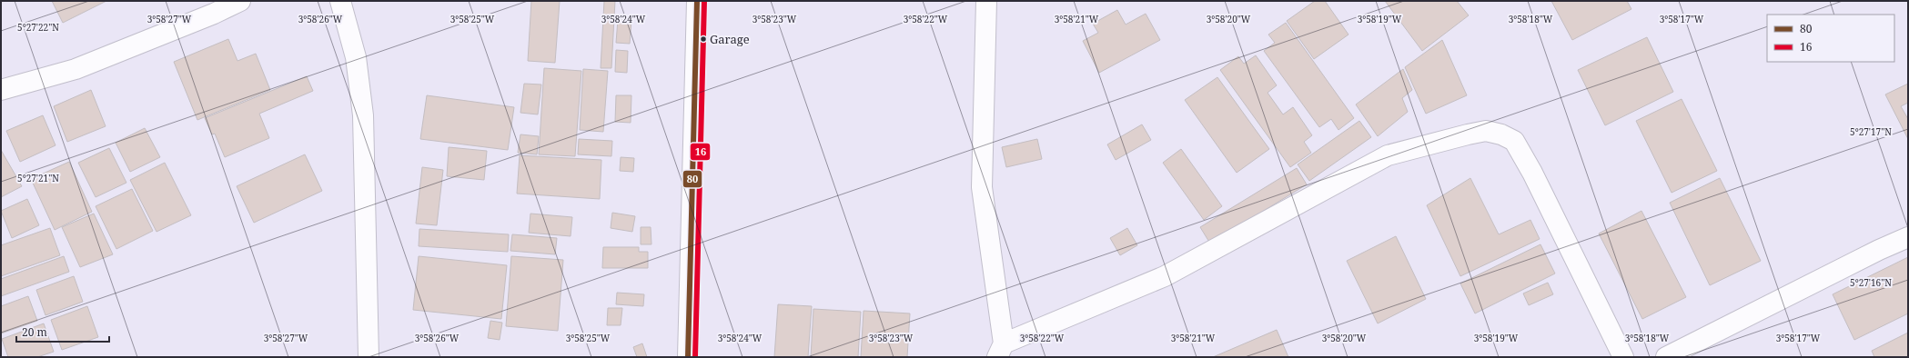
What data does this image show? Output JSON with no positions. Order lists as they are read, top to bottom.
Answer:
{
  "places": ["Garage"],
  "lines": ["transit line 80", "transit line 16"],
  "legend": ["80", "16"],
  "scale_bar": "20 m",
  "coordinates": [
    "3°58'22\"W",
    "3°58'27\"W",
    "3°58'26\"W",
    "3°58'25\"W",
    "3°58'24\"W",
    "3°58'23\"W",
    "3°58'21\"W",
    "3°58'20\"W",
    "3°58'19\"W",
    "3°58'18\"W",
    "3°58'17\"W",
    "5°27'22\"N",
    "5°27'17\"N",
    "5°27'21\"N",
    "5°27'16\"N"
  ]
}
